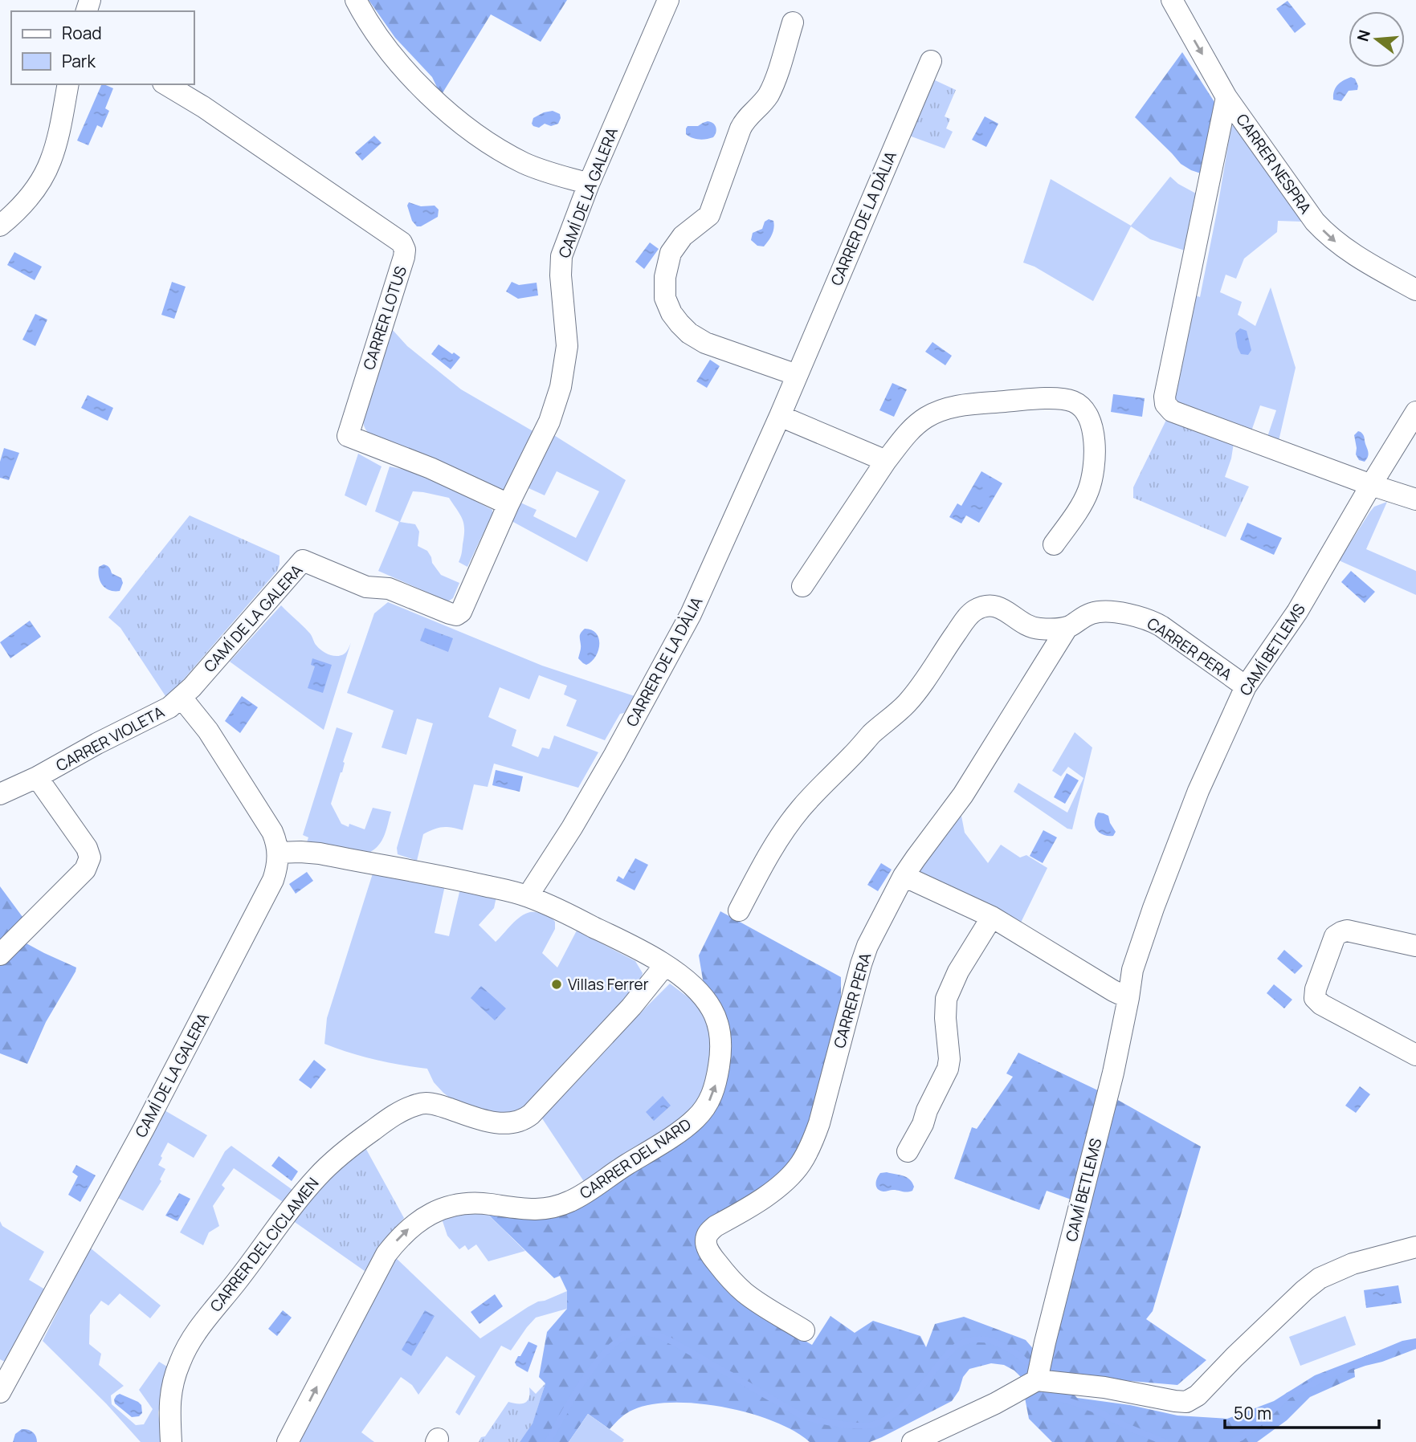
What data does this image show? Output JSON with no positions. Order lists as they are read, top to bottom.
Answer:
{
  "streets": {
    "street": [
      "CARRER NESPRA",
      "CAMÍ DE LA GALERA",
      "CARRER DE LA DÀLIA",
      "CARRER LOTUS",
      "CARRER PERA",
      "CAMÍ BETLEMS",
      "CARRER VIOLETA",
      "CARRER DEL NARD",
      "CARRER DEL CICLAMEN"
    ]
  },
  "crossings": [
    ["CAMÍ DE LA GALERA", "CARRER LOTUS"],
    ["CAMÍ DE LA GALERA", "CARRER VIOLETA"],
    ["CAMÍ DE LA GALERA", "CARRER DEL NARD"],
    ["CARRER DE LA DÀLIA", "CARRER DEL NARD"],
    ["CARRER PERA", "CAMÍ BETLEMS"],
    ["CARRER DEL NARD", "CARRER DEL CICLAMEN"]
  ],
  "one_way": ["CARRER NESPRA", "CARRER DEL NARD"],
  "places": ["Villas Ferrer"],
  "legend": ["Road", "Park"],
  "scale_bar": "50 m",
  "north": "left"
}
